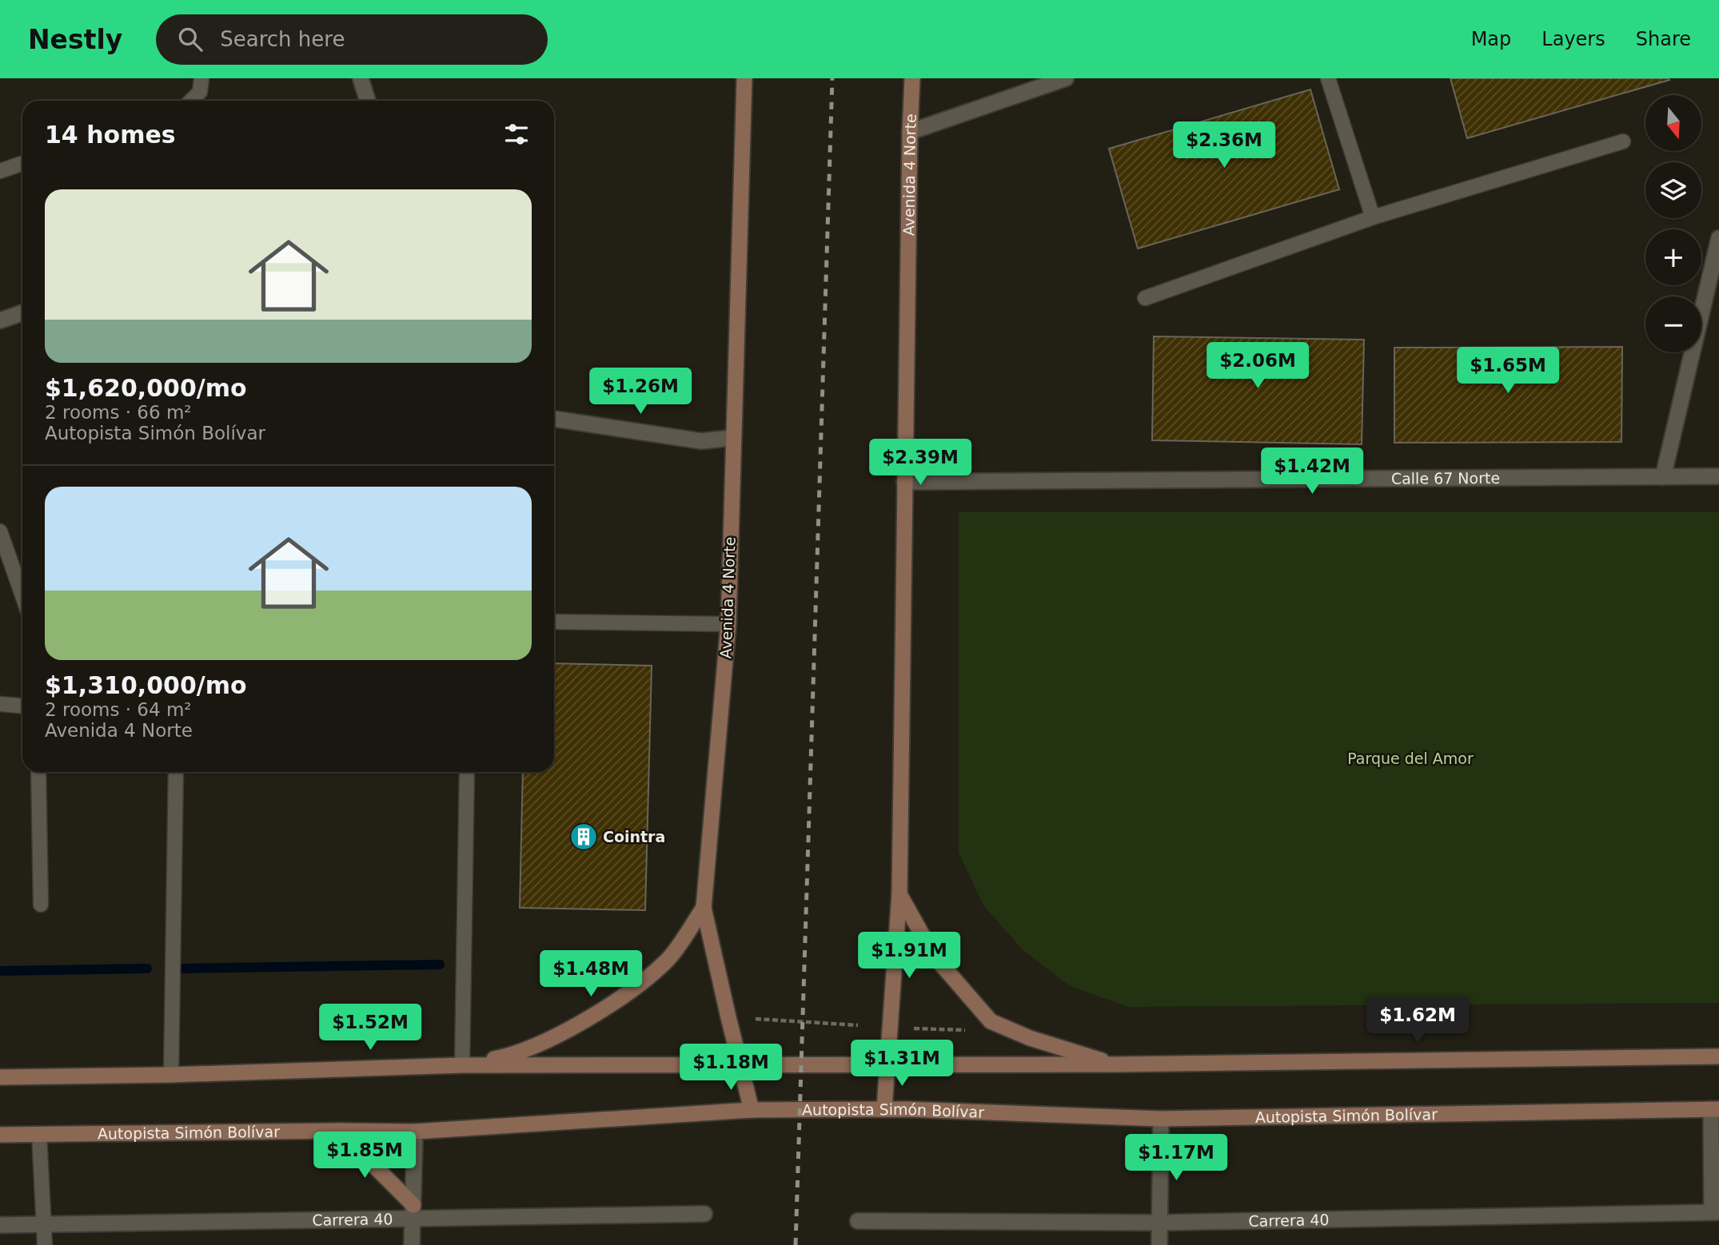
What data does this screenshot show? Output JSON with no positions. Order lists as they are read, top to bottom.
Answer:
{
  "streets": {
    "main road": ["Avenida 4 Norte", "Autopista Simón Bolívar"],
    "street": ["Calle 67 Norte", "Carrera 40"]
  },
  "crossings": [
    ["Avenida 4 Norte", "Calle 67 Norte"],
    ["Avenida 4 Norte", "Autopista Simón Bolívar"]
  ],
  "parks": ["Parque del Amor"],
  "places": {
    "building": ["Cointra"]
  },
  "north": "bottom",
  "page": {
    "header": "Nestly",
    "search": "Search here",
    "nav": ["Map", "Layers", "Share"],
    "map_buttons": ["+", "−"],
    "heading": "14 homes",
    "price": [
      "$2.36M",
      "$2.06M",
      "$1.65M",
      "$1.26M",
      "$2.39M",
      "$1.42M",
      "$1.91M",
      "$1.48M",
      "$1.62M",
      "$1.52M",
      "$1.31M",
      "$1.18M",
      "$1.85M",
      "$1.17M"
    ],
    "list": [
      {
        "name": "$1,620,000/mo",
        "note": "2 rooms · 66 m² · Autopista Simón Bolívar"
      },
      {
        "name": "$1,310,000/mo",
        "note": "2 rooms · 64 m² · Avenida 4 Norte"
      }
    ]
  }
}
